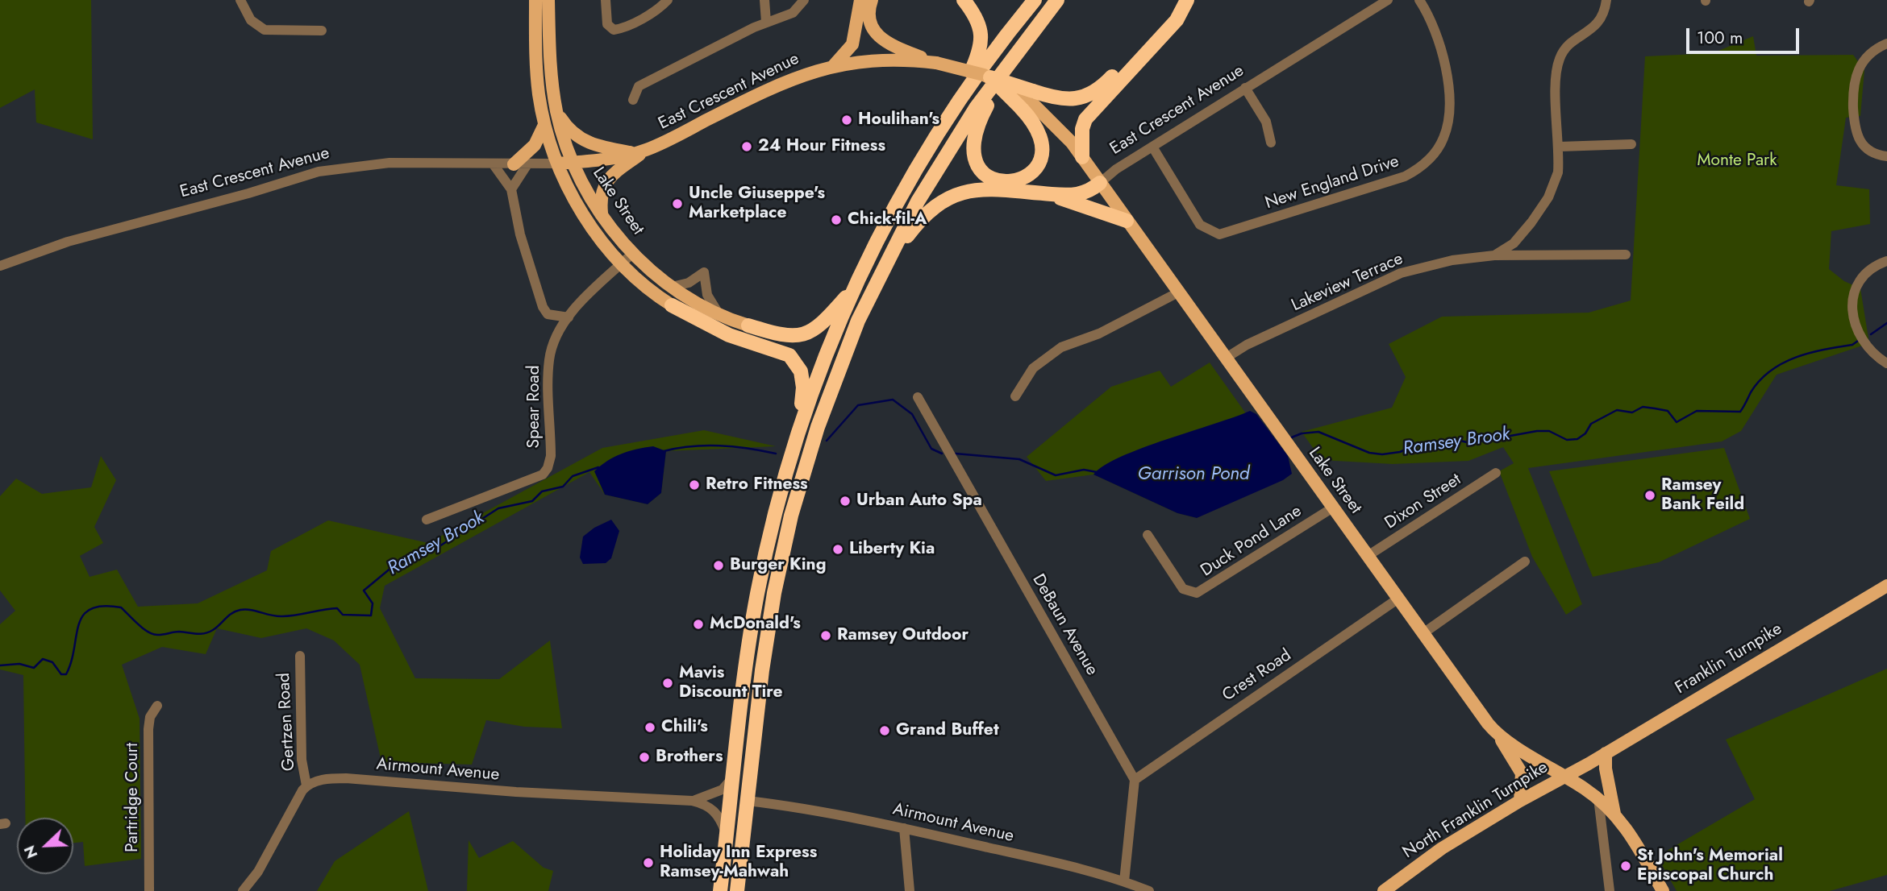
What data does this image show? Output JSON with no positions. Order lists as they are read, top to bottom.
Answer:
{
  "streets": {
    "main road": [
      "East Crescent Avenue",
      "Lake Street",
      "Franklin Turnpike",
      "North Franklin Turnpike"
    ],
    "street": [
      "New England Drive",
      "Lakeview Terrace",
      "Spear Road",
      "Dixon Street",
      "Duck Pond Lane",
      "DeBaun Avenue",
      "Crest Road",
      "Gertzen Road",
      "Airmount Avenue",
      "Partridge Court"
    ]
  },
  "crossings": [
    ["East Crescent Avenue", "New England Drive"],
    ["East Crescent Avenue", "Lake Street"],
    ["Lake Street", "Lakeview Terrace"],
    ["Lake Street", "Spear Road"],
    ["Lake Street", "Dixon Street"],
    ["Lake Street", "Duck Pond Lane"],
    ["Lake Street", "Crest Road"],
    ["Lake Street", "North Franklin Turnpike"],
    ["DeBaun Avenue", "Crest Road"],
    ["Franklin Turnpike", "North Franklin Turnpike"],
    ["Gertzen Road", "Airmount Avenue"]
  ],
  "water": ["Ramsey Brook", "Garrison Pond"],
  "parks": ["Monte Park"],
  "places": [
    "Houlihan's",
    "24 Hour Fitness",
    "Uncle Giuseppe's Marketplace",
    "Chick-fil-A",
    "Retro Fitness",
    "Ramsey Bank Feild",
    "Urban Auto Spa",
    "Liberty Kia",
    "Burger King",
    "McDonald's",
    "Ramsey Outdoor",
    "Mavis Discount Tire",
    "Chili's",
    "Grand Buffet",
    "Brothers",
    "Holiday Inn Express Ramsey-Mahwah",
    "St John's Memorial Episcopal Church"
  ],
  "scale_bar": "100 m",
  "north": "bottom left"
}
